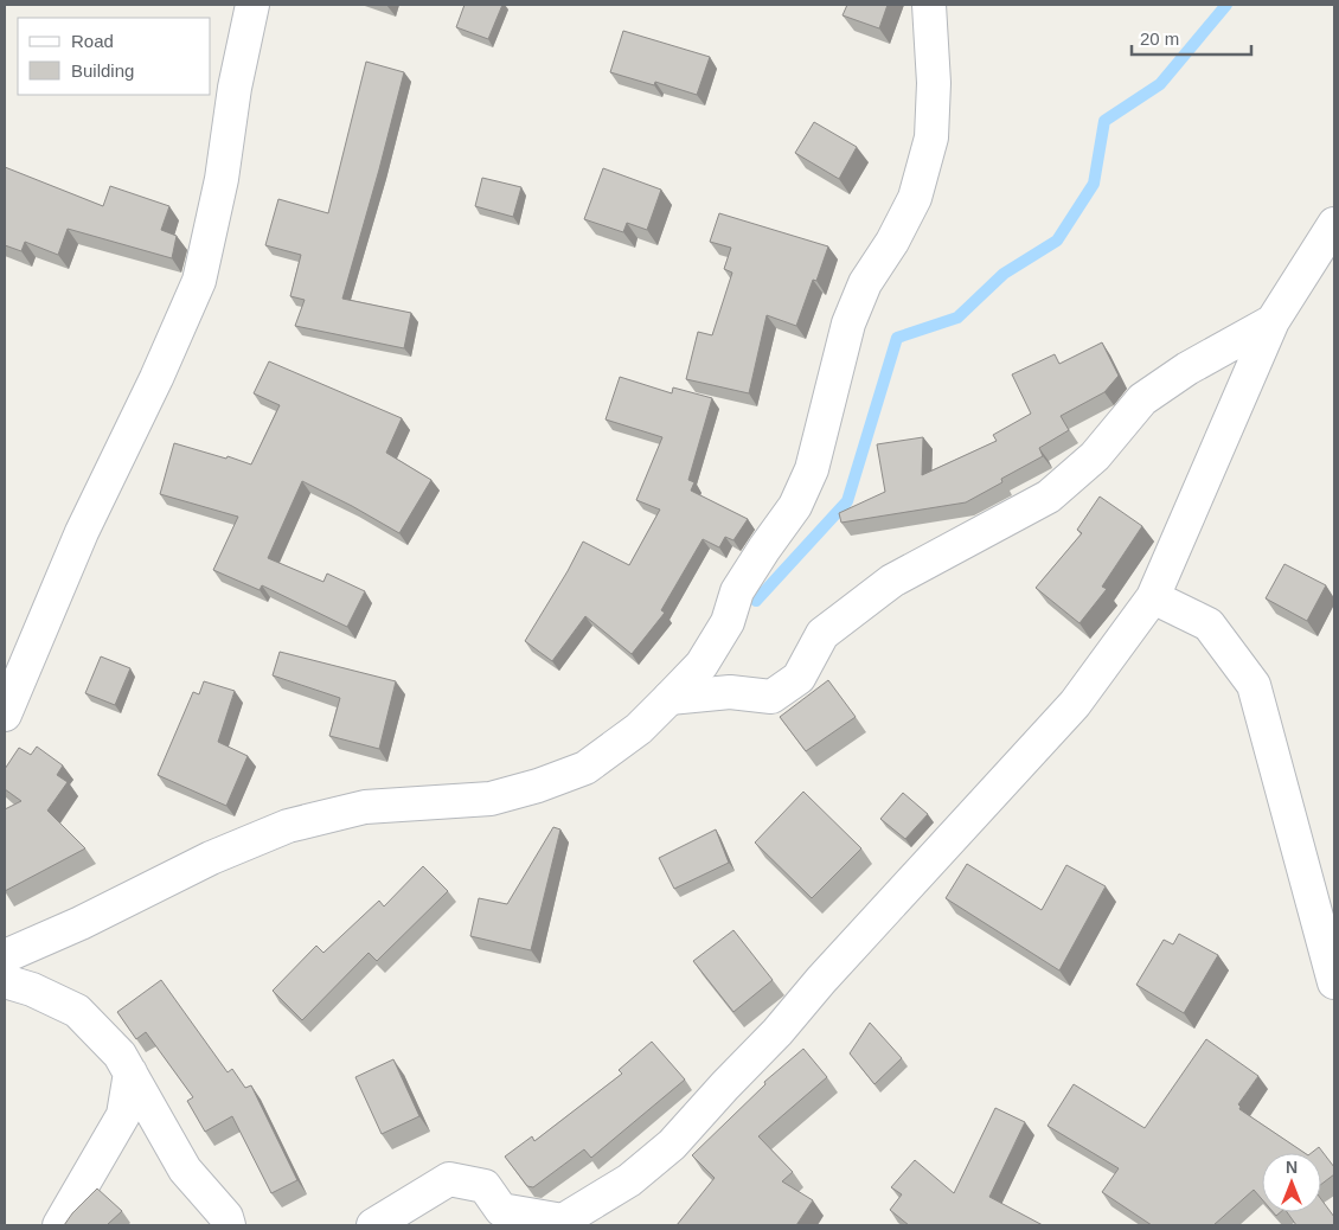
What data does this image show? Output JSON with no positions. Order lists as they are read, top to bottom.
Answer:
{
  "legend": ["Road", "Building"],
  "scale_bar": "20 m",
  "north": "top"
}
